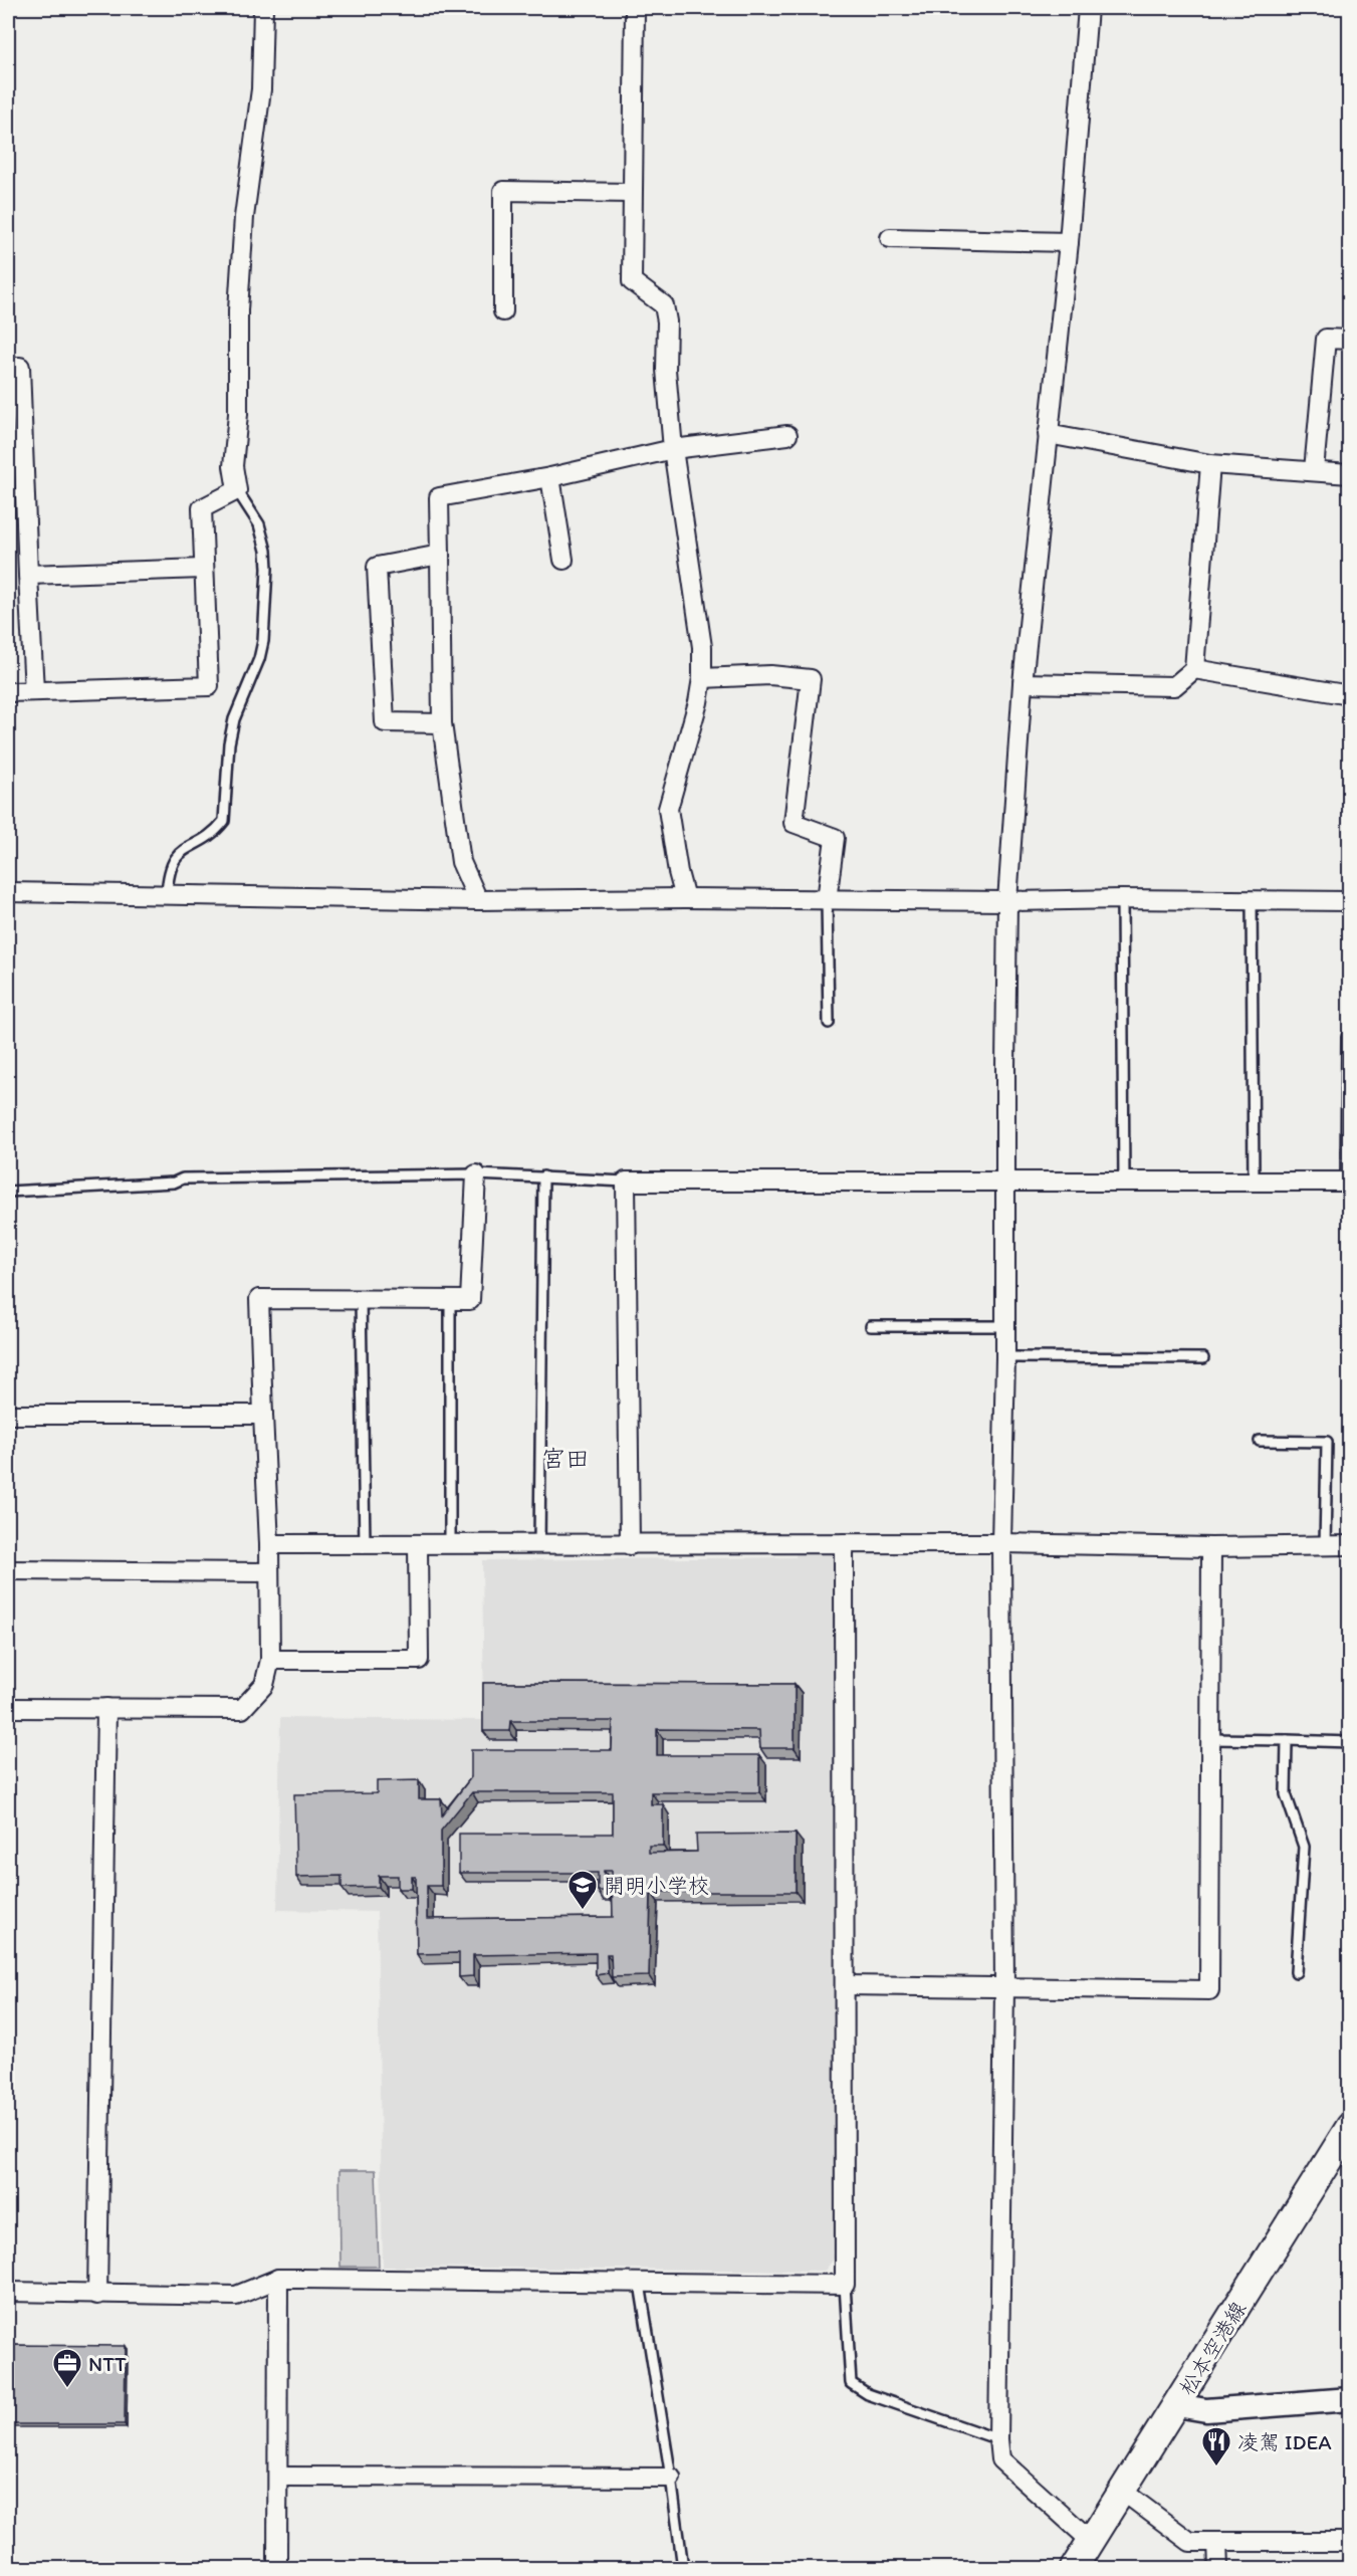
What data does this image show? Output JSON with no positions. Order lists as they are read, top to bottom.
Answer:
{
  "streets": {
    "main road": ["松本空港線"]
  },
  "districts": ["宮田"],
  "places": {
    "school or university": ["開明小学校"],
    "office": ["NTT"],
    "restaurant": ["凌駕 IDEA"]
  }
}
